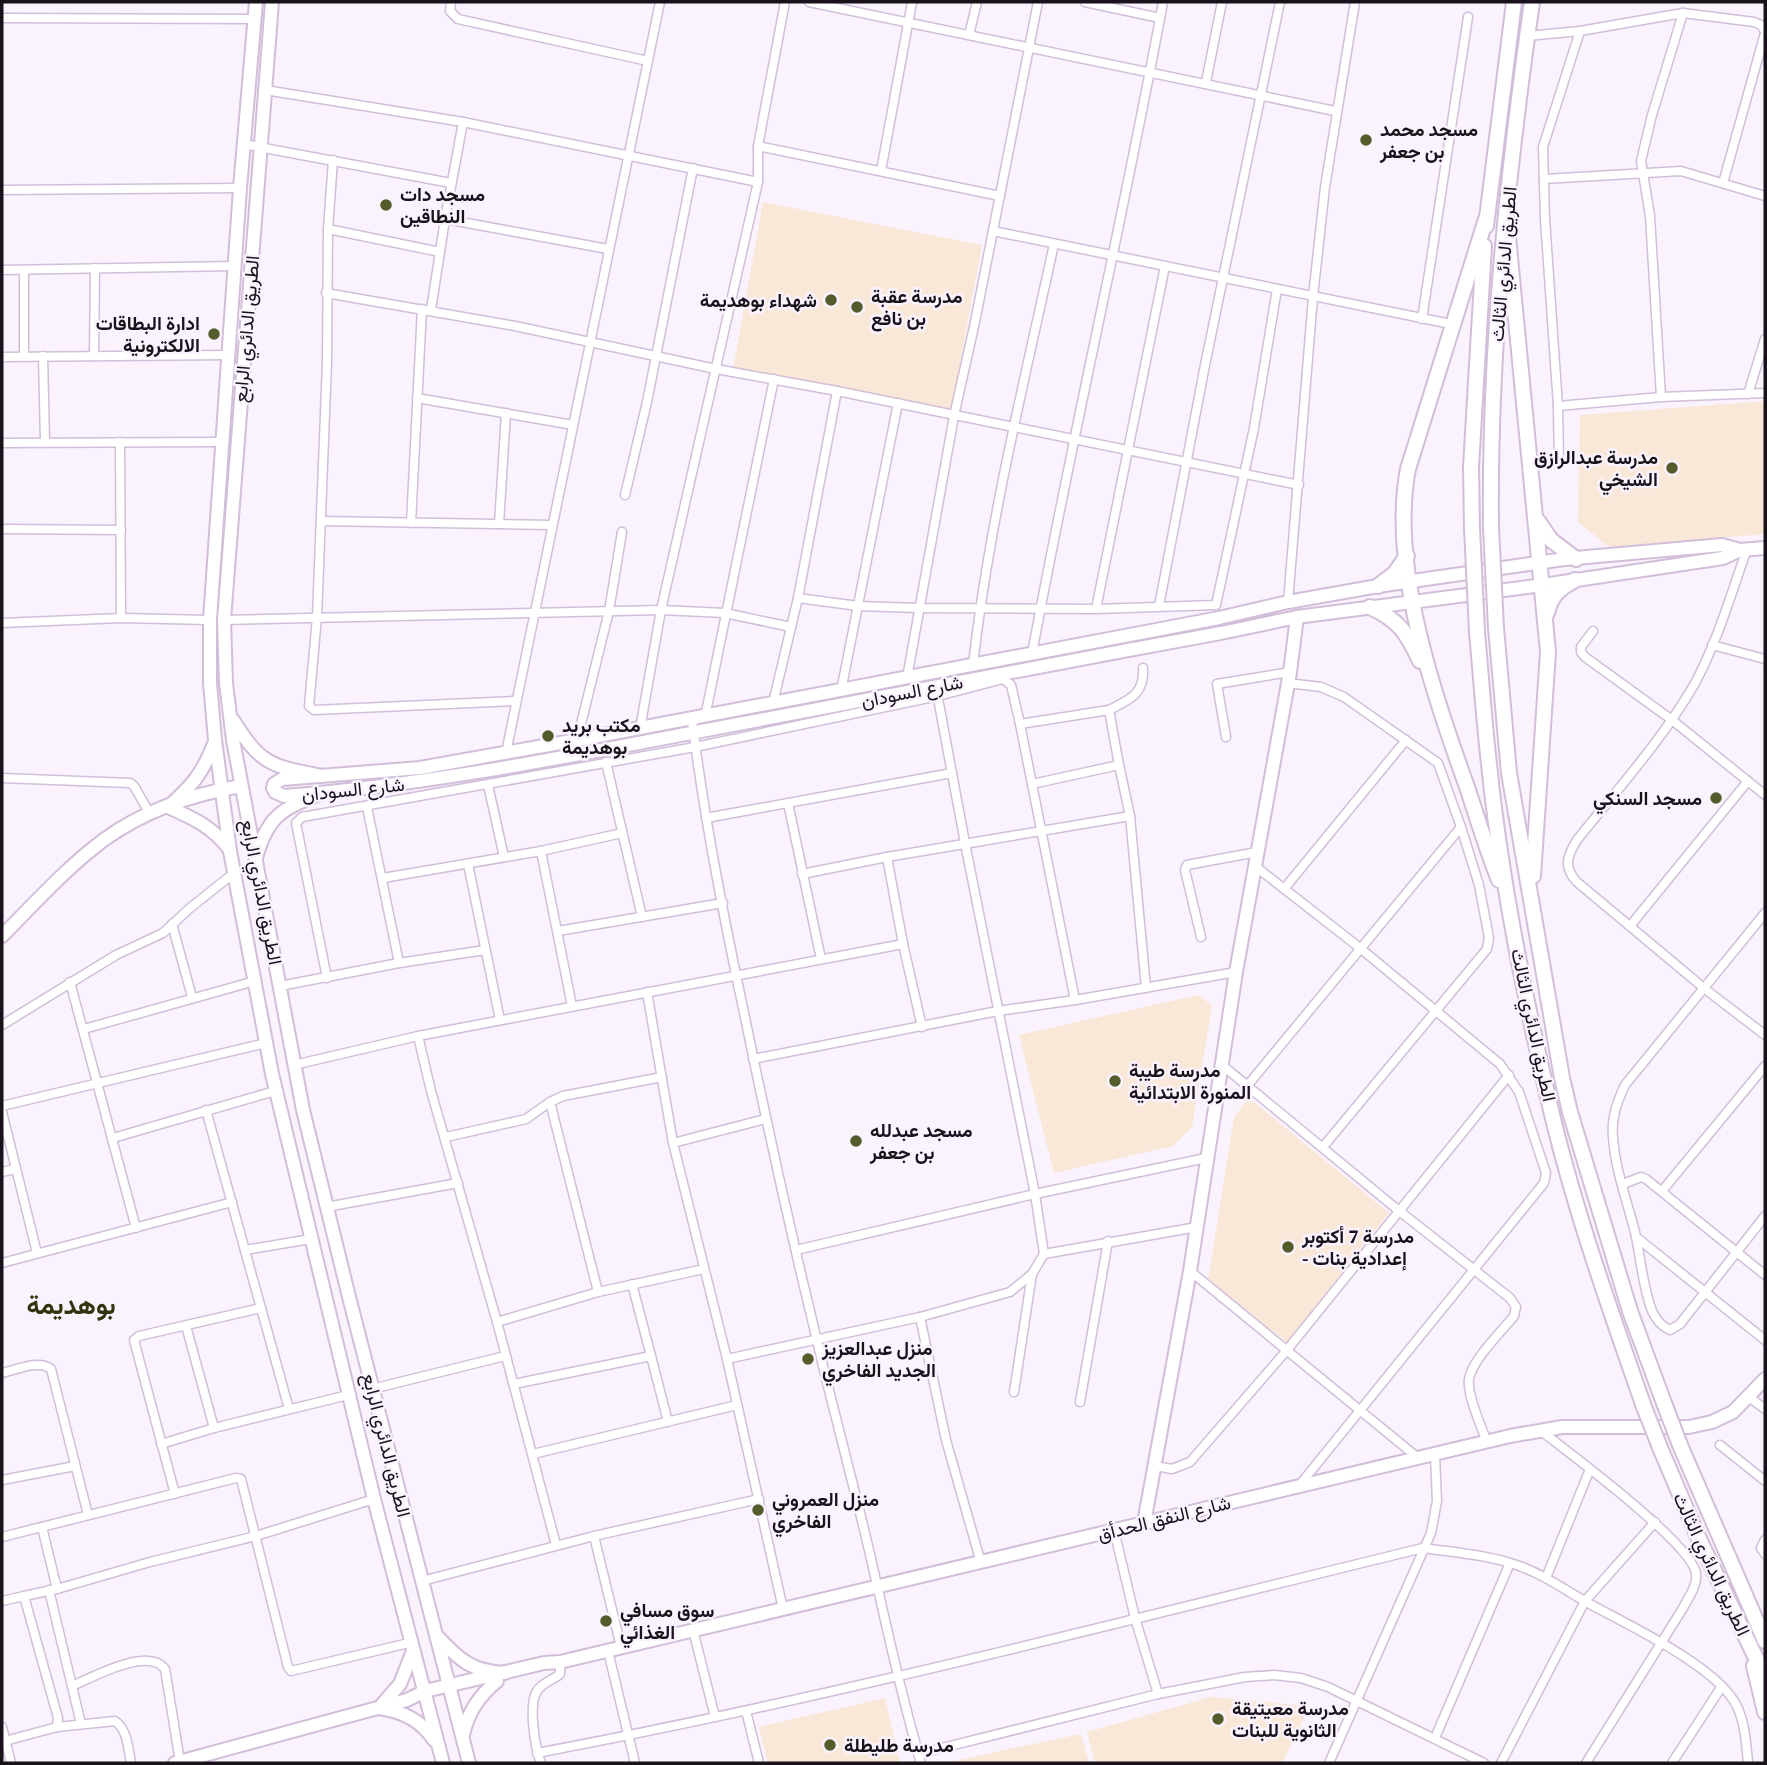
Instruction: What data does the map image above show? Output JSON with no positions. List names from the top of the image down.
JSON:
{
  "streets": {
    "highway": ["الطريق الدائري الثالث"],
    "main road": ["الطريق الدائري الرابع", "شارع السودان", "شارع النفق الحدأق"]
  },
  "crossings": [
    ["الطريق الدائري الرابع", "شارع النفق الحدأق"]
  ],
  "districts": ["بوهديمة"],
  "places": [
    "مسجد محمد بن جعفر",
    "مسجد دات النطاقين",
    "شهداء بوهديمة",
    "مدرسة عقبة بن نافع",
    "ادارة البطاقات الالكترونية",
    "مدرسة عبدالرازق الشيخي",
    "مكتب بريد بوهديمة",
    "مسجد السنكي",
    "مدرسة طيبة المنورة الابتدائية",
    "مسجد عبدلله بن جعفر",
    "مدرسة 7 أكتوبر - إعدادية بنات",
    "منزل عبدالعزيز الجديد الفاخري",
    "منزل العمروني الفاخري",
    "سوق مسافي الغذائي",
    "مدرسة معيتيقة الثانوية للبنات",
    "مدرسة طليطلة"
  ]
}
